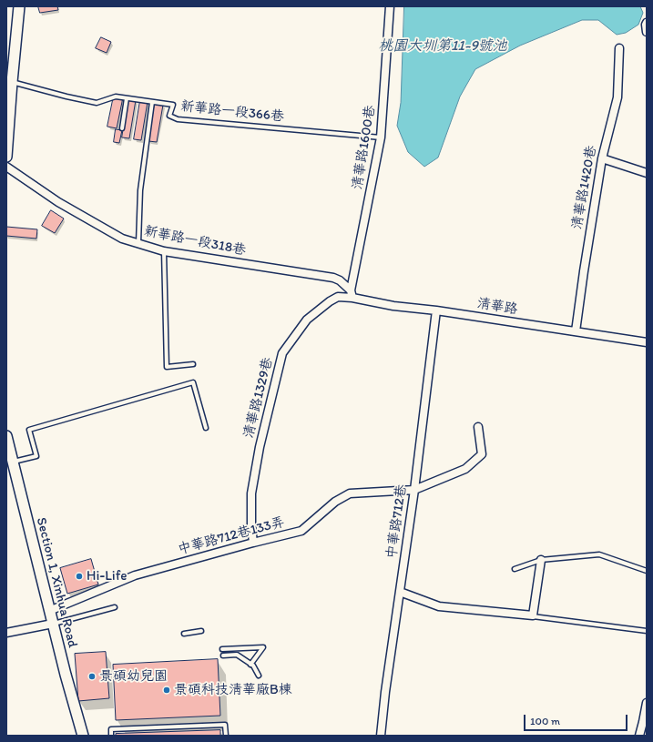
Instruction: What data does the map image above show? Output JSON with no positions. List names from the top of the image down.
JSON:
{
  "streets": {
    "street": [
      "清華路1600巷",
      "清華路1420巷",
      "新華路一段318巷",
      "清華路",
      "清華路1329巷",
      "中華路712巷",
      "中華路712巷133弄",
      "Section 1, Xinhua Road"
    ],
    "lane": ["新華路一段366巷"]
  },
  "crossings": [
    ["新華路一段366巷", "清華路1600巷"],
    ["清華路1600巷", "新華路一段318巷"],
    ["清華路1600巷", "清華路"],
    ["清華路1600巷", "清華路1329巷"],
    ["清華路1420巷", "清華路"],
    ["新華路一段318巷", "清華路"],
    ["新華路一段318巷", "清華路1329巷"],
    ["清華路", "清華路1329巷"],
    ["清華路", "中華路712巷"],
    ["清華路1329巷", "中華路712巷133弄"],
    ["中華路712巷", "中華路712巷133弄"],
    ["中華路712巷133弄", "Section 1, Xinhua Road"]
  ],
  "water": ["桃園大圳第11-9號池"],
  "places": ["Hi-Life", "景碩幼兒園", "景碩科技清華廠B棟"],
  "scale_bar": "100 m"
}
